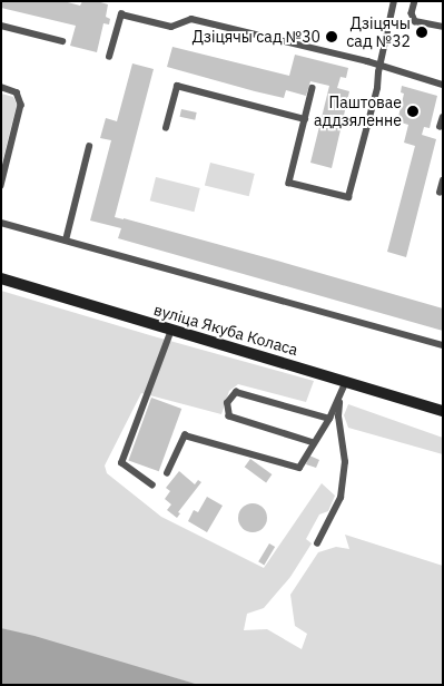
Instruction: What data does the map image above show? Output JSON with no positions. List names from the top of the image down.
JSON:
{
  "streets": {
    "street": ["вуліца Якуба Коласа"]
  },
  "places": ["Дзіцячы сад №32", "Дзіцячы сад №30", "Паштовае аддзяленне"]
}
